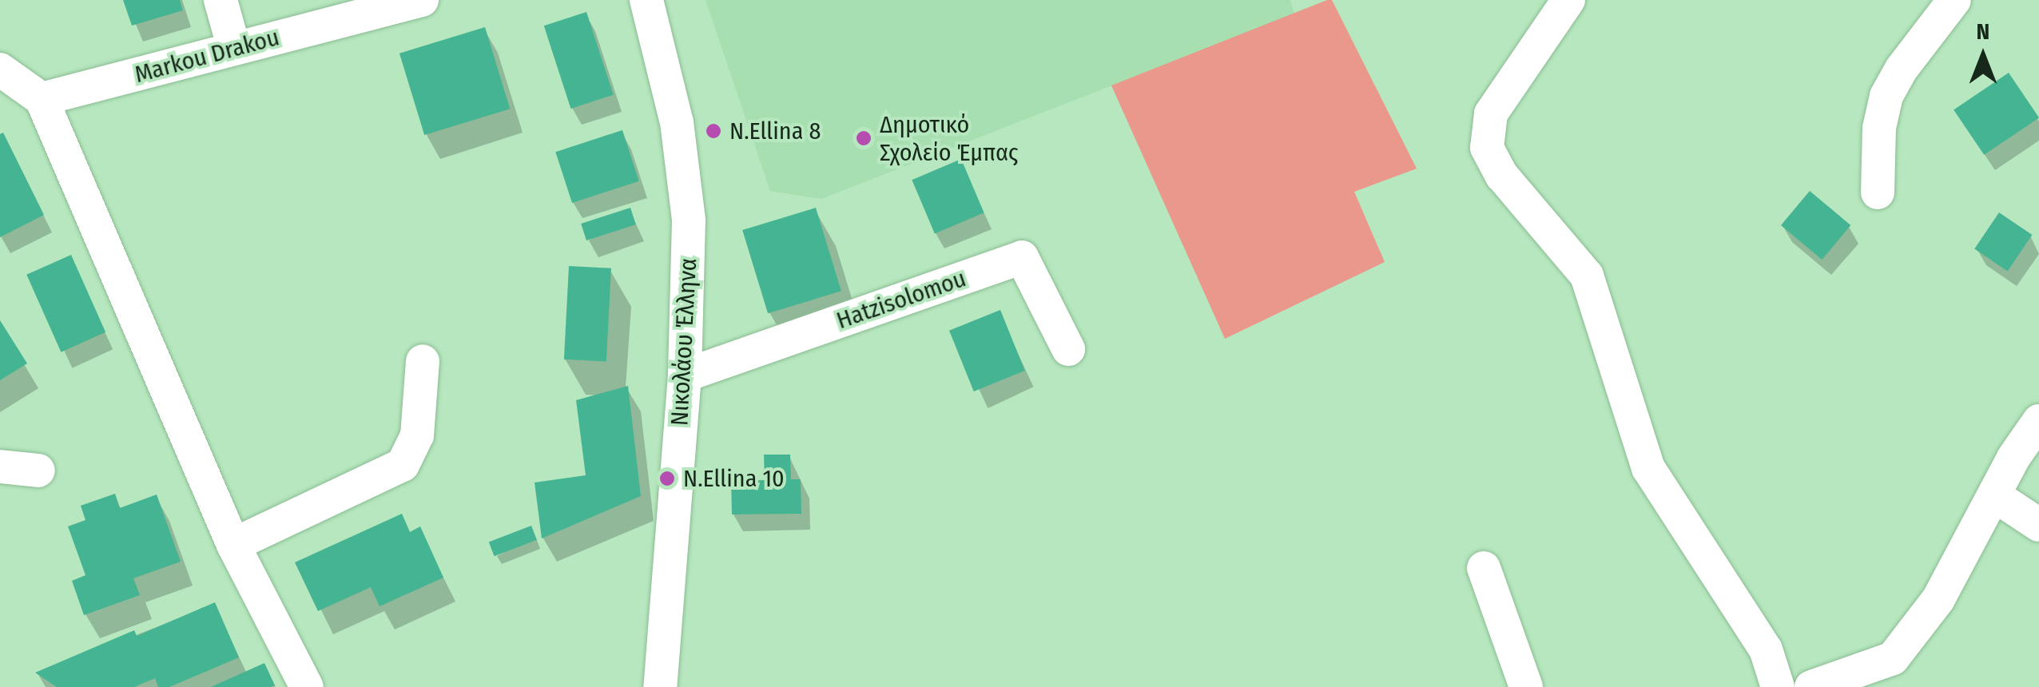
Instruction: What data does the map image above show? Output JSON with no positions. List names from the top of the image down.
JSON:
{
  "streets": {
    "street": ["Markou Drakou", "Hatzisolomou", "Νικολάου Έλληνα"]
  },
  "crossings": [
    ["Hatzisolomou", "Νικολάου Έλληνα"]
  ],
  "places": ["N.Ellina 8", "Δημοτικό Σχολείο Έμπας", "N.Ellina 10"],
  "north": "top"
}
